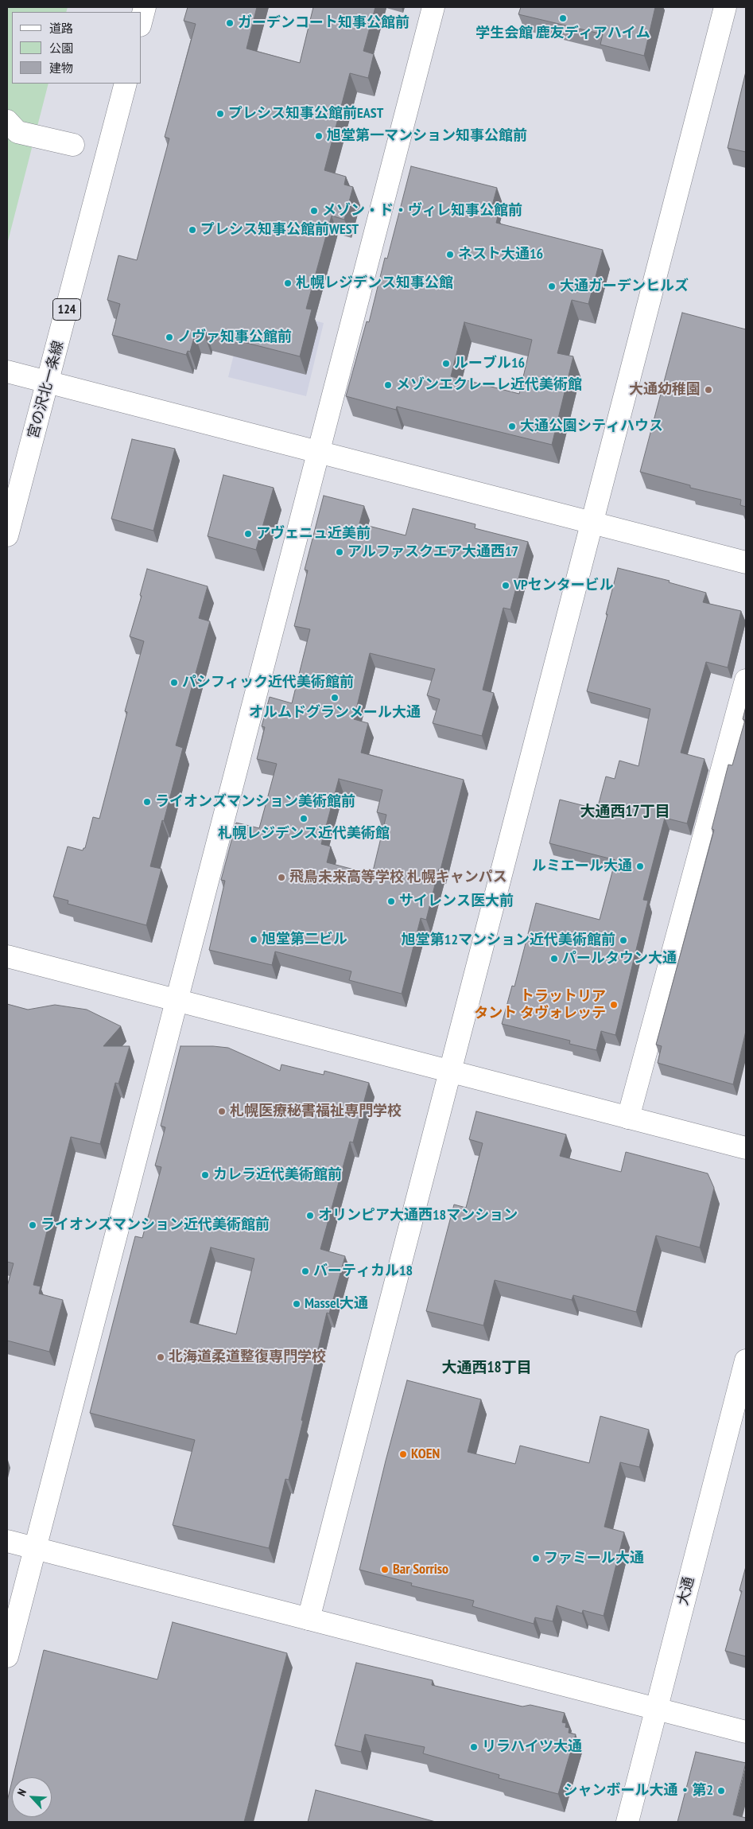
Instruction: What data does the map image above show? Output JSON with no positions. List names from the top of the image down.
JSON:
{
  "streets": {
    "street": ["124", "宮の沢北一条線", "大通"]
  },
  "districts": ["大通西17丁目", "大通西18丁目"],
  "places": [
    "学生会館 鹿友ディアハイム",
    "ガーデンコート知事公館前",
    "プレシス知事公館前EAST",
    "旭堂第一マンション知事公館前",
    "メゾン・ド・ヴィレ知事公館前",
    "プレシス知事公館前WEST",
    "ネスト大通16",
    "札幌レジデンス知事公館",
    "大通ガーデンヒルズ",
    "ノヴァ知事公館前",
    "ルーブル16",
    "メゾンエクレーレ近代美術館",
    "大通幼稚園",
    "大通公園シティハウス",
    "アヴェニュ近美前",
    "アルファスクエア大通西17",
    "VPセンタービル",
    "パシフィック近代美術館前",
    "オルムドグランメール大通",
    "ライオンズマンション美術館前",
    "札幌レジデンス近代美術館",
    "ルミエール大通",
    "飛鳥未来高等学校 札幌キャンパス",
    "サイレンス医大前",
    "旭堂第二ビル",
    "旭堂第12マンション近代美術館前",
    "パールタウン大通",
    "トラットリア タント タヴォレッテ",
    "札幌医療秘書福祉専門学校",
    "カレラ近代美術館前",
    "オリンピア大通西18マンション",
    "ライオンズマンション近代美術館前",
    "バーティカル18",
    "Massel大通",
    "北海道柔道整復専門学校",
    "KOEN",
    "ファミール大通",
    "Bar Sorriso",
    "リラハイツ大通",
    "シャンボール大通・第2"
  ],
  "legend": ["道路", "公園", "建物"],
  "north": "top left"
}
